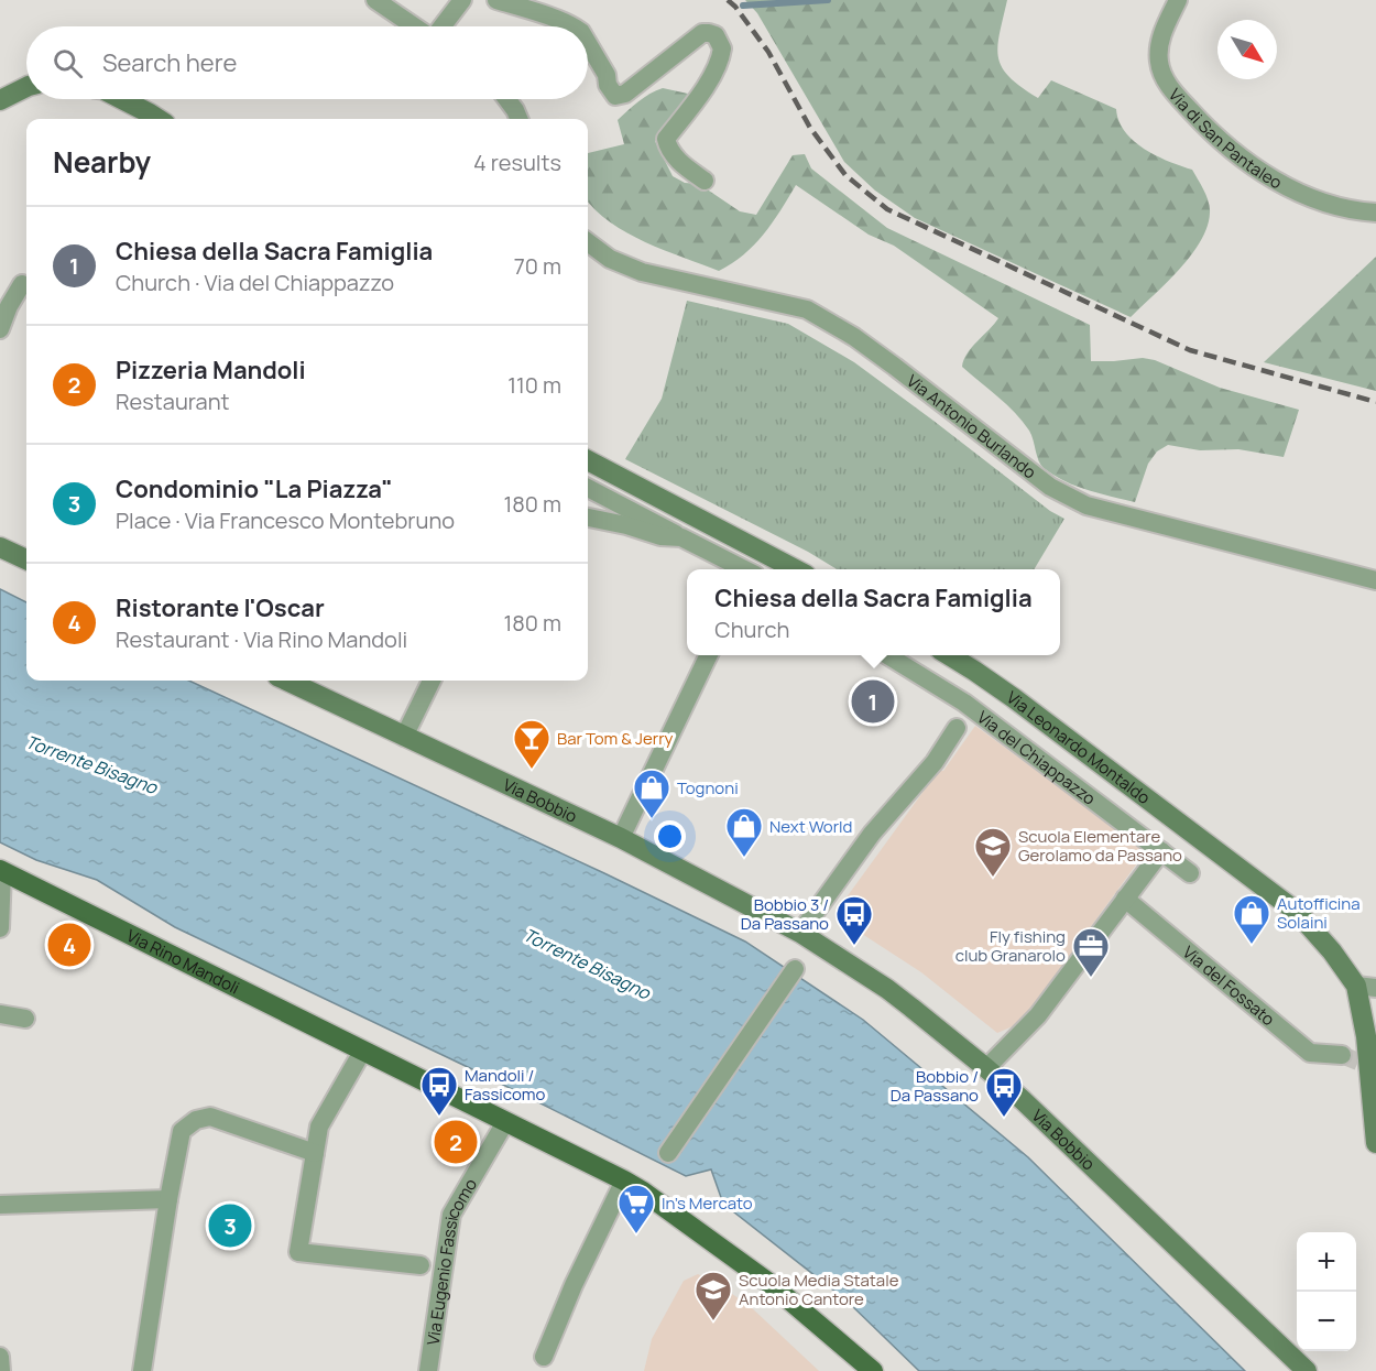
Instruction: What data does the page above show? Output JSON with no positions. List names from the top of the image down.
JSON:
{
  "streets": {
    "main road": ["Via Leonardo Montaldo", "Via Bobbio", "Via Rino Mandoli"],
    "street": [
      "Via di San Pantaleo",
      "Via Antonio Burlando",
      "Via del Chiappazzo",
      "Via del Fossato",
      "Via Eugenio Fassicomo"
    ]
  },
  "crossings": [
    ["Via Rino Mandoli", "Via Eugenio Fassicomo"]
  ],
  "water": ["Torrente Bisagno"],
  "places": {
    "bar": ["Bar Tom & Jerry"],
    "shop": ["Tognoni", "Next World", "Autofficina Solaini"],
    "school or university": ["Scuola Elementare Gerolamo da Passano", "Scuola Media Statale Antonio Cantore"],
    "bus stop": ["Bobbio 3 / Da Passano", "Mandoli / Fassicomo", "Bobbio / Da Passano"],
    "office": ["Fly fishing club Granarolo"],
    "supermarket": ["In's Mercato"]
  },
  "north": "bottom right",
  "page": {
    "search": "Search here",
    "heading": ["Nearby", "4 results"],
    "list": [
      {
        "mark": "1",
        "name": "Chiesa della Sacra Famiglia",
        "note": "Church · Via del Chiappazzo",
        "value": "70 m"
      },
      {
        "mark": "2",
        "name": "Pizzeria Mandoli",
        "note": "Restaurant",
        "value": "110 m"
      },
      {
        "mark": "3",
        "name": "Condominio \"La Piazza\"",
        "note": "Place · Via Francesco Montebruno",
        "value": "180 m"
      },
      {
        "mark": "4",
        "name": "Ristorante l'Oscar",
        "note": "Restaurant · Via Rino Mandoli",
        "value": "180 m"
      }
    ],
    "popup": ["Chiesa della Sacra Famiglia", "Church"],
    "pins": [
      "1",
      "4",
      "2",
      "3"
    ],
    "map_buttons": ["+", "−"]
  }
}
